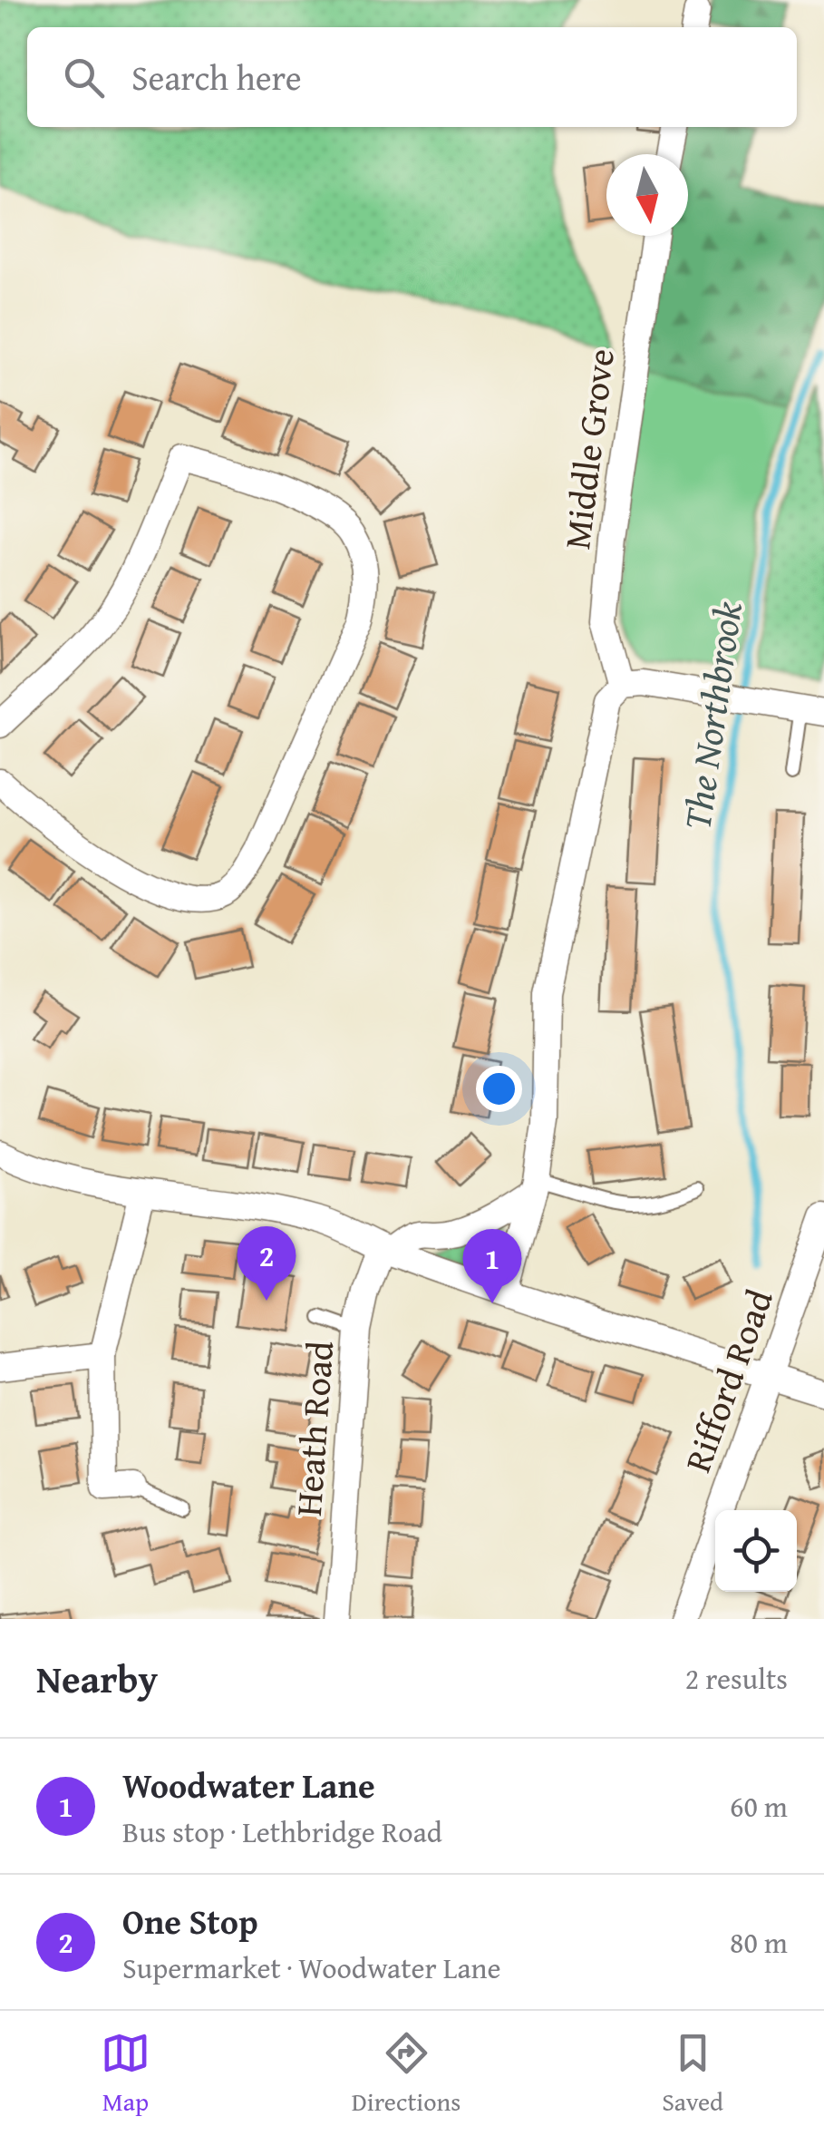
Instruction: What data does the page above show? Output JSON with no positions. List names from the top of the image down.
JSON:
{
  "streets": {
    "street": ["Middle Grove", "Rifford Road", "Heath Road"]
  },
  "water": ["The Northbrook"],
  "north": "bottom",
  "page": {
    "search": "Search here",
    "pins": ["2", "1"],
    "heading": ["Nearby", "2 results"],
    "list": [
      {
        "mark": "1",
        "name": "Woodwater Lane",
        "note": "Bus stop · Lethbridge Road",
        "value": "60 m"
      },
      {
        "mark": "2",
        "name": "One Stop",
        "note": "Supermarket · Woodwater Lane",
        "value": "80 m"
      }
    ],
    "nav": ["Map", "Directions", "Saved"]
  }
}
